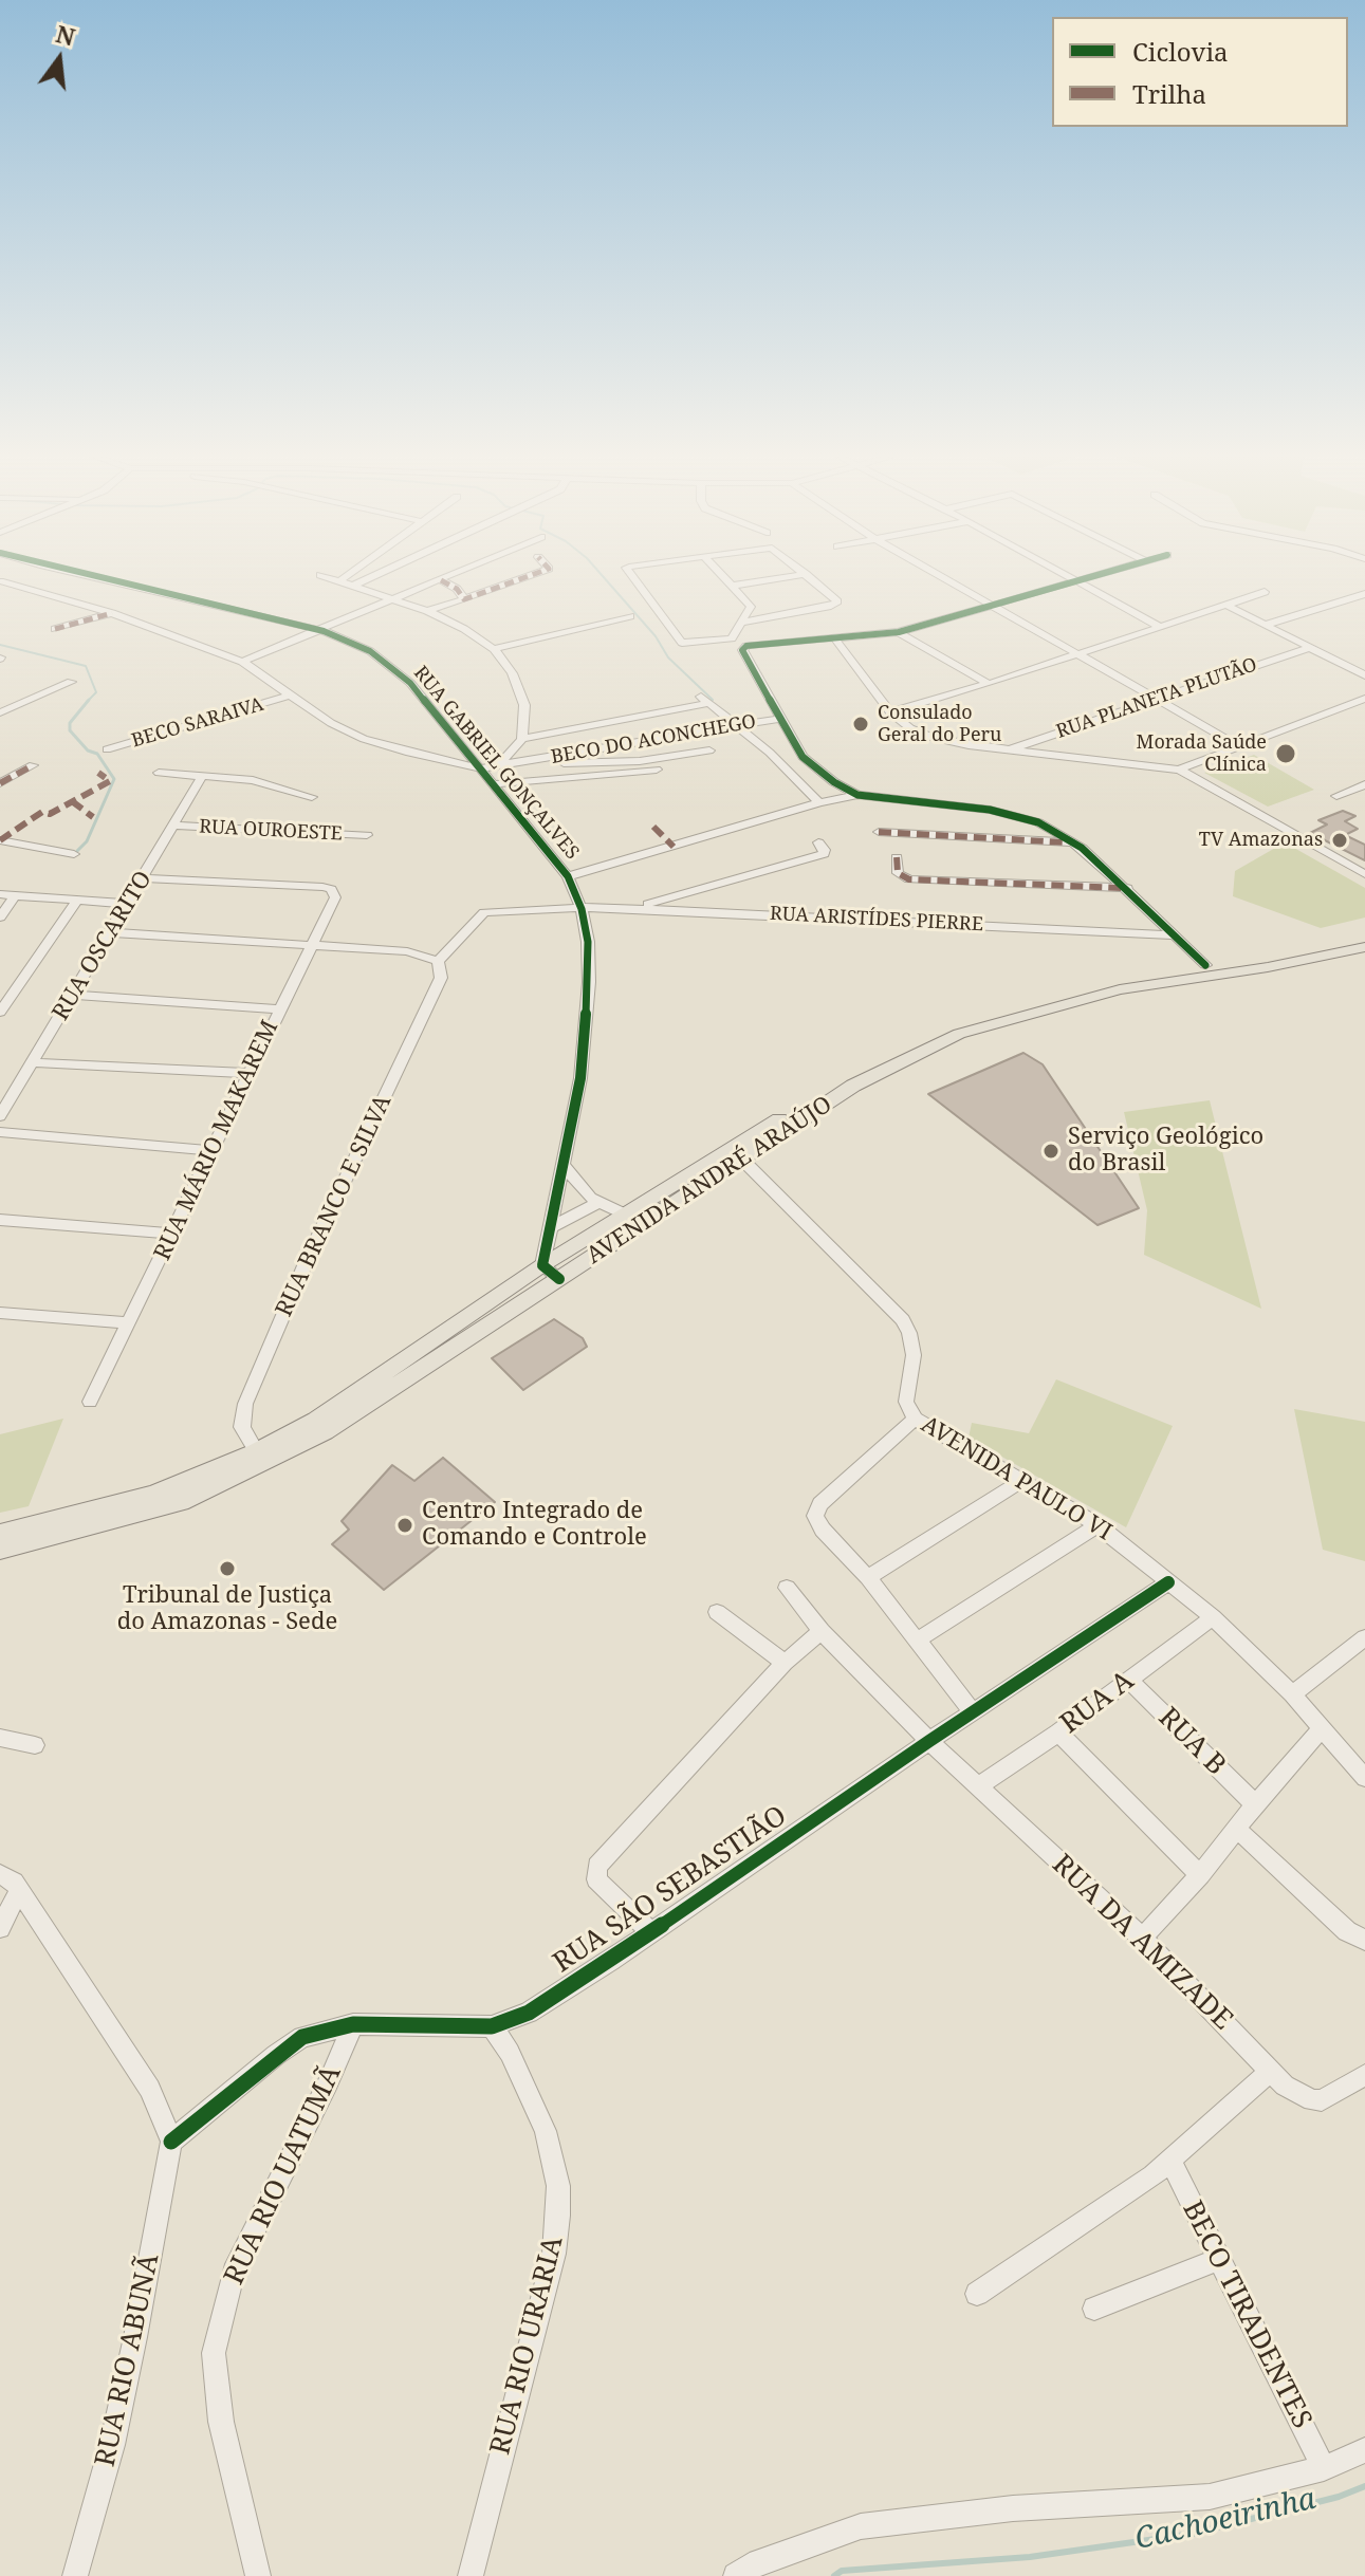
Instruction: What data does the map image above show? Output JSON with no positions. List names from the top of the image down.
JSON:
{
  "streets": {
    "main road": ["AVENIDA ANDRÉ ARAÚJO"],
    "street": [
      "RUA PLANETA PLUTÃO",
      "BECO SARAIVA",
      "BECO DO ACONCHEGO",
      "RUA GABRIEL GONÇALVES",
      "RUA OUROESTE",
      "RUA ARISTÍDES PIERRE",
      "RUA OSCARITO",
      "RUA MÁRIO MAKAREM",
      "RUA BRANCO E SILVA",
      "AVENIDA PAULO VI",
      "RUA A",
      "RUA B",
      "RUA SÃO SEBASTIÃO",
      "RUA DA AMIZADE",
      "RUA RIO UATUMÃ",
      "BECO TIRADENTES",
      "RUA RIO URARIA",
      "RUA RIO ABUNÃ"
    ]
  },
  "crossings": [
    ["BECO DO ACONCHEGO", "RUA GABRIEL GONÇALVES"],
    ["RUA GABRIEL GONÇALVES", "RUA ARISTÍDES PIERRE"],
    ["RUA GABRIEL GONÇALVES", "AVENIDA ANDRÉ ARAÚJO"],
    ["RUA OUROESTE", "RUA OSCARITO"],
    ["RUA ARISTÍDES PIERRE", "RUA BRANCO E SILVA"],
    ["RUA OSCARITO", "RUA MÁRIO MAKAREM"],
    ["AVENIDA ANDRÉ ARAÚJO", "RUA BRANCO E SILVA"],
    ["AVENIDA ANDRÉ ARAÚJO", "AVENIDA PAULO VI"],
    ["AVENIDA PAULO VI", "RUA A"],
    ["AVENIDA PAULO VI", "RUA SÃO SEBASTIÃO"],
    ["RUA A", "RUA B"],
    ["RUA A", "RUA DA AMIZADE"],
    ["RUA SÃO SEBASTIÃO", "RUA DA AMIZADE"],
    ["RUA SÃO SEBASTIÃO", "RUA RIO UATUMÃ"],
    ["RUA SÃO SEBASTIÃO", "RUA RIO URARIA"],
    ["RUA SÃO SEBASTIÃO", "RUA RIO ABUNÃ"]
  ],
  "water": ["Cachoeirinha"],
  "places": [
    "Consulado Geral do Peru",
    "Morada Saúde Clínica",
    "TV Amazonas",
    "Serviço Geológico do Brasil",
    "Centro Integrado de Comando e Controle",
    "Tribunal de Justiça do Amazonas - Sede"
  ],
  "legend": ["Ciclovia", "Trilha"],
  "north": "top"
}
